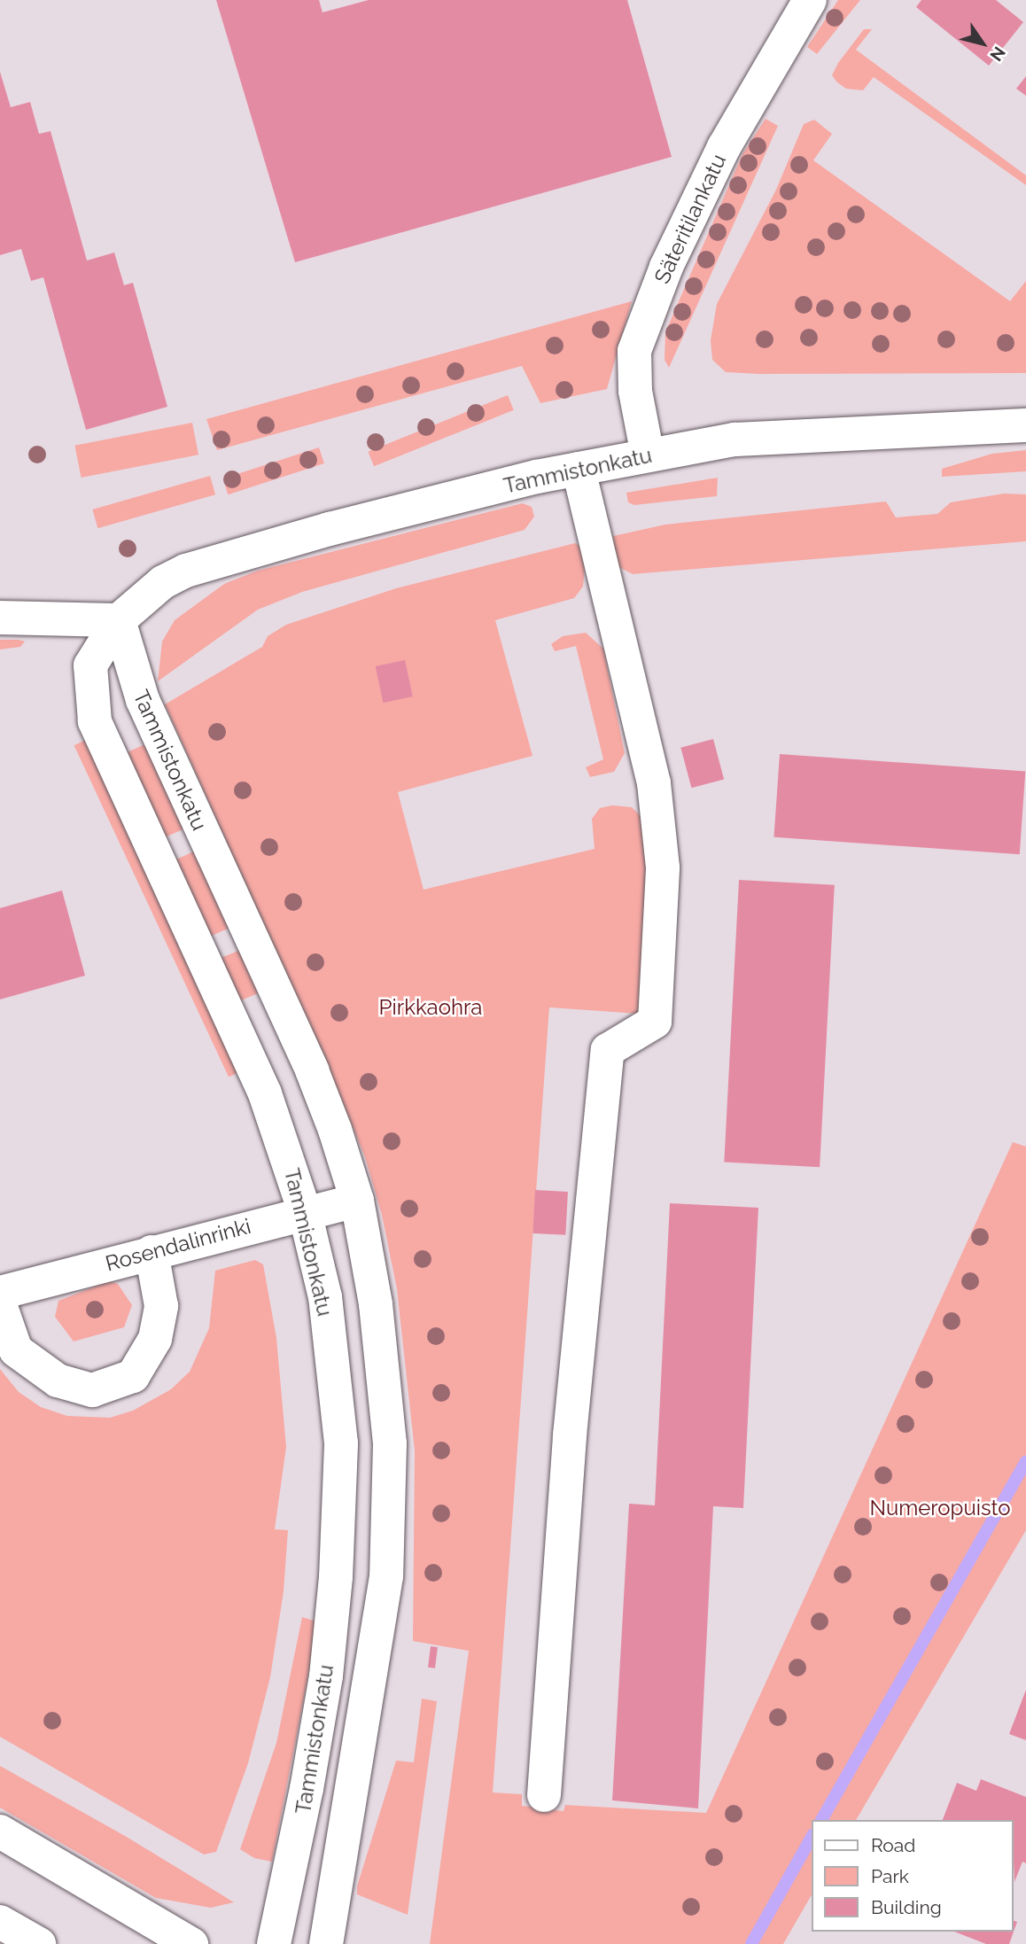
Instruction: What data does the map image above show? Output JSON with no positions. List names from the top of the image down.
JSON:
{
  "streets": {
    "street": ["Säteritilankatu", "Tammistonkatu", "Rosendalinrinki"]
  },
  "crossings": [
    ["Säteritilankatu", "Tammistonkatu"],
    ["Tammistonkatu", "Rosendalinrinki"]
  ],
  "parks": ["Pirkkaohra", "Numeropuisto"],
  "legend": ["Road", "Park", "Building"],
  "north": "bottom right"
}
